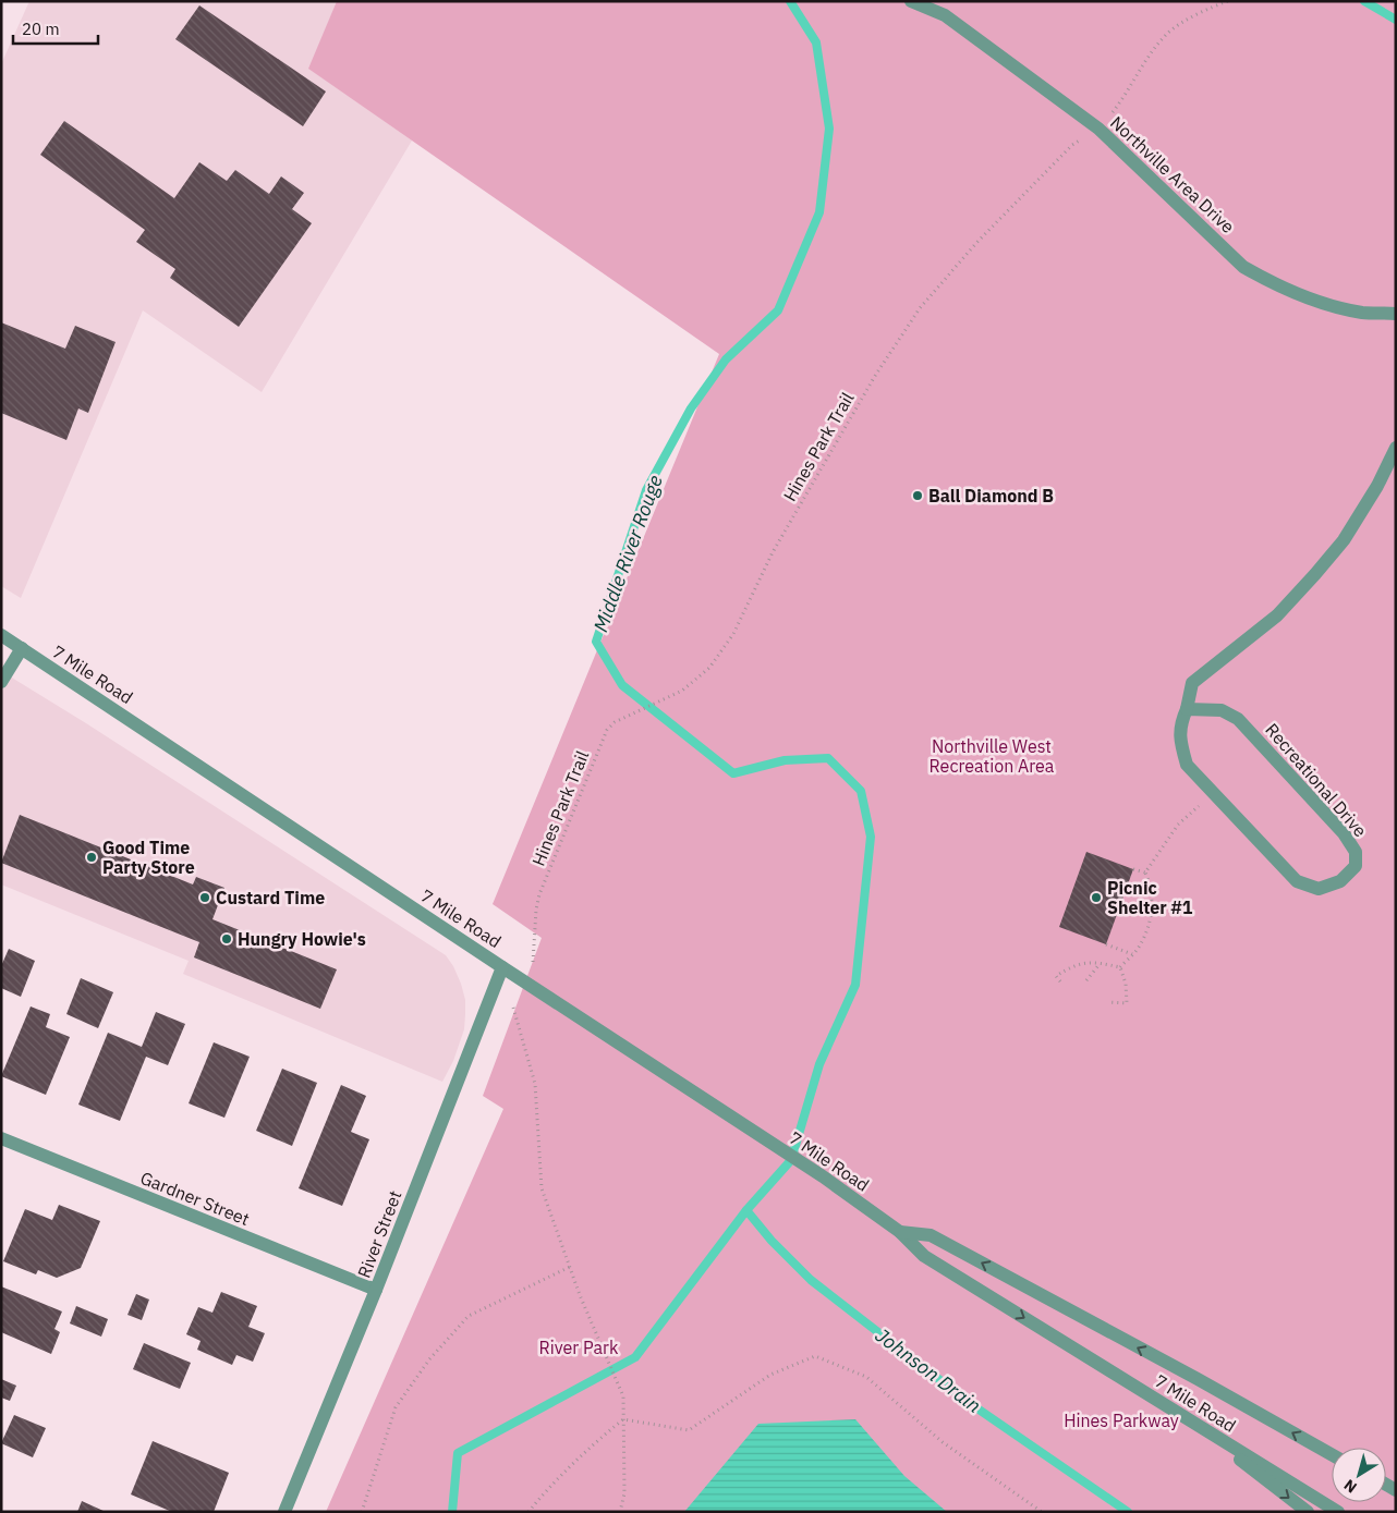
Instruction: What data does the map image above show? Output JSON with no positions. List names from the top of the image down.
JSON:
{
  "streets": {
    "street": [
      "Northville Area Drive",
      "7 Mile Road",
      "Recreational Drive",
      "Gardner Street",
      "River Street"
    ],
    "path": ["Hines Park Trail"]
  },
  "crossings": [
    ["Northville Area Drive", "Hines Park Trail"],
    ["7 Mile Road", "River Street"],
    ["Gardner Street", "River Street"]
  ],
  "water": ["Middle River Rouge", "Johnson Drain"],
  "parks": ["Northville West Recreation Area", "River Park", "Hines Parkway"],
  "places": [
    "Ball Diamond B",
    "Good Time Party Store",
    "Custard Time",
    "Picnic Shelter #1",
    "Hungry Howie's"
  ],
  "scale_bar": "20 m",
  "north": "bottom left"
}
